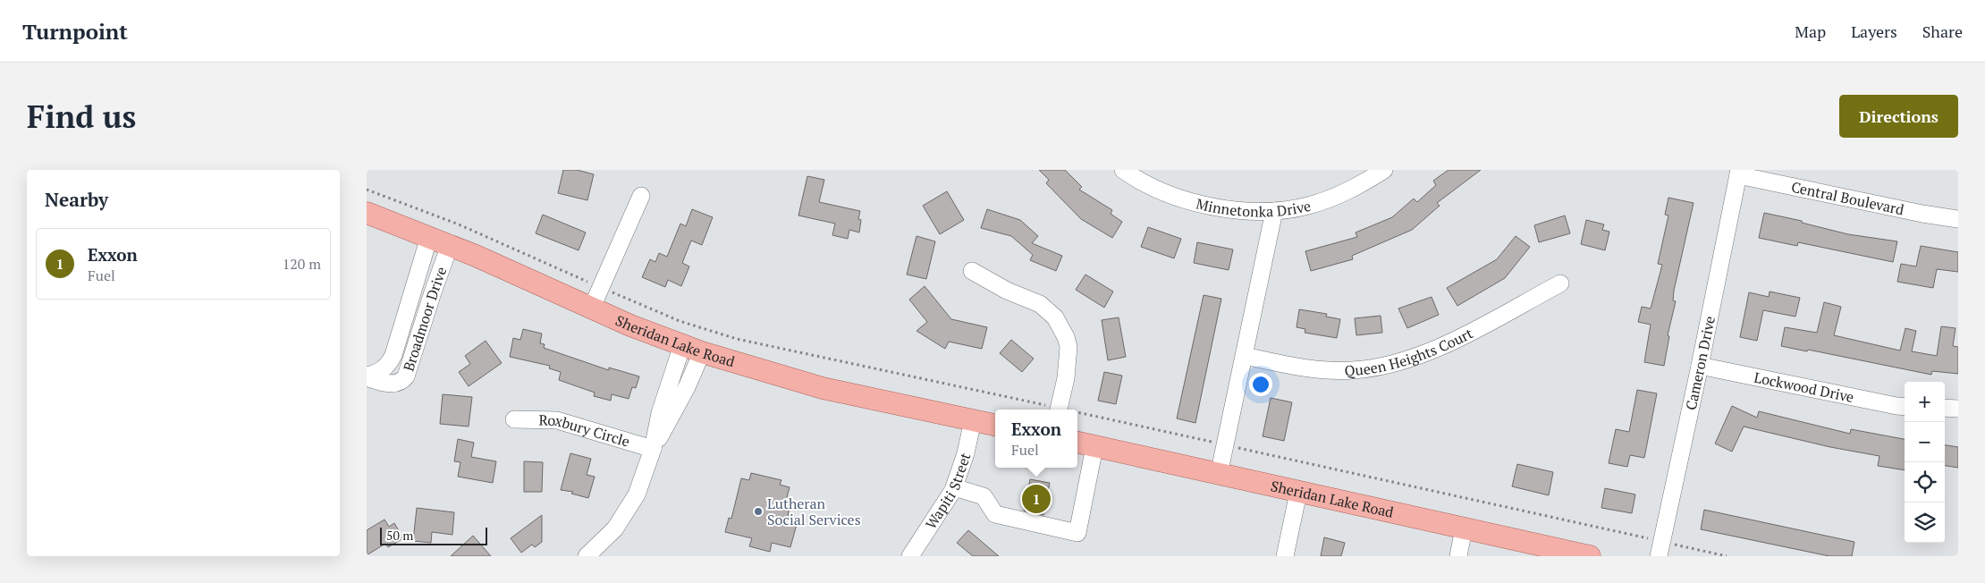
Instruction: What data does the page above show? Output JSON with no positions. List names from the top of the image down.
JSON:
{
  "streets": {
    "main road": ["Sheridan Lake Road"],
    "street": [
      "Central Boulevard",
      "Minnetonka Drive",
      "Broadmoor Drive",
      "Queen Heights Court",
      "Cameron Drive",
      "Lockwood Drive",
      "Roxbury Circle",
      "Wapiti Street"
    ]
  },
  "crossings": [
    ["Central Boulevard", "Cameron Drive"],
    ["Broadmoor Drive", "Sheridan Lake Road"],
    ["Sheridan Lake Road", "Wapiti Street"],
    ["Cameron Drive", "Lockwood Drive"]
  ],
  "places": ["Lutheran Social Services"],
  "scale_bar": "50 m",
  "page": {
    "header": "Turnpoint",
    "nav": ["Map", "Layers", "Share"],
    "buttons": "Directions",
    "title": "Find us",
    "heading": "Nearby",
    "list": [
      {
        "mark": "1",
        "name": "Exxon",
        "note": "Fuel",
        "value": "120 m"
      }
    ],
    "map_buttons": ["+", "−"],
    "popup": ["Exxon", "Fuel"],
    "pins": "1",
    "scale": "50 m"
  }
}
